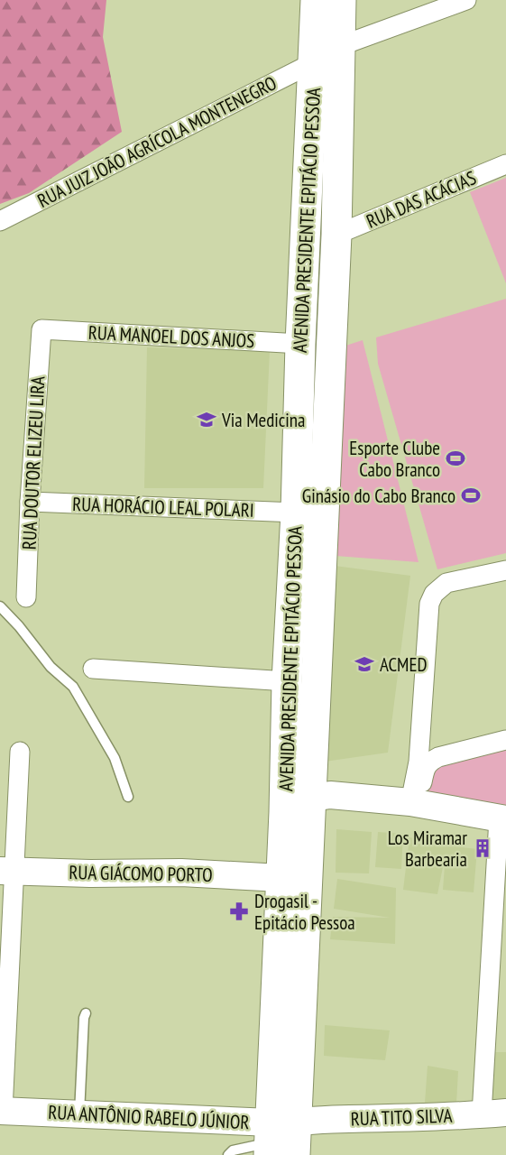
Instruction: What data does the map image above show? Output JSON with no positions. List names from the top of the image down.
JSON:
{
  "streets": {
    "main road": ["AVENIDA PRESIDENTE EPITÁCIO PESSOA"],
    "street": [
      "RUA JUIZ JOÃO AGRÍCOLA MONTENEGRO",
      "RUA DAS ACÁCIAS",
      "RUA MANOEL DOS ANJOS",
      "RUA DOUTOR ELIZEU LIRA",
      "RUA HORÁCIO LEAL POLARI",
      "RUA GIÁCOMO PORTO",
      "RUA ANTÔNIO RABELO JÚNIOR",
      "RUA TITO SILVA"
    ]
  },
  "crossings": [
    ["RUA JUIZ JOÃO AGRÍCOLA MONTENEGRO", "AVENIDA PRESIDENTE EPITÁCIO PESSOA"],
    ["RUA DAS ACÁCIAS", "AVENIDA PRESIDENTE EPITÁCIO PESSOA"],
    ["AVENIDA PRESIDENTE EPITÁCIO PESSOA", "RUA MANOEL DOS ANJOS"],
    ["AVENIDA PRESIDENTE EPITÁCIO PESSOA", "RUA HORÁCIO LEAL POLARI"],
    ["AVENIDA PRESIDENTE EPITÁCIO PESSOA", "RUA GIÁCOMO PORTO"],
    ["AVENIDA PRESIDENTE EPITÁCIO PESSOA", "RUA ANTÔNIO RABELO JÚNIOR"],
    ["AVENIDA PRESIDENTE EPITÁCIO PESSOA", "RUA TITO SILVA"],
    ["RUA MANOEL DOS ANJOS", "RUA DOUTOR ELIZEU LIRA"],
    ["RUA DOUTOR ELIZEU LIRA", "RUA HORÁCIO LEAL POLARI"],
    ["RUA ANTÔNIO RABELO JÚNIOR", "RUA TITO SILVA"]
  ],
  "places": {
    "school or university": ["Via Medicina", "ACMED"],
    "sports": ["Esporte Clube Cabo Branco", "Ginásio do Cabo Branco"],
    "building": ["Los Miramar Barbearia"],
    "pharmacy": ["Drogasil - Epitácio Pessoa"]
  }
}
